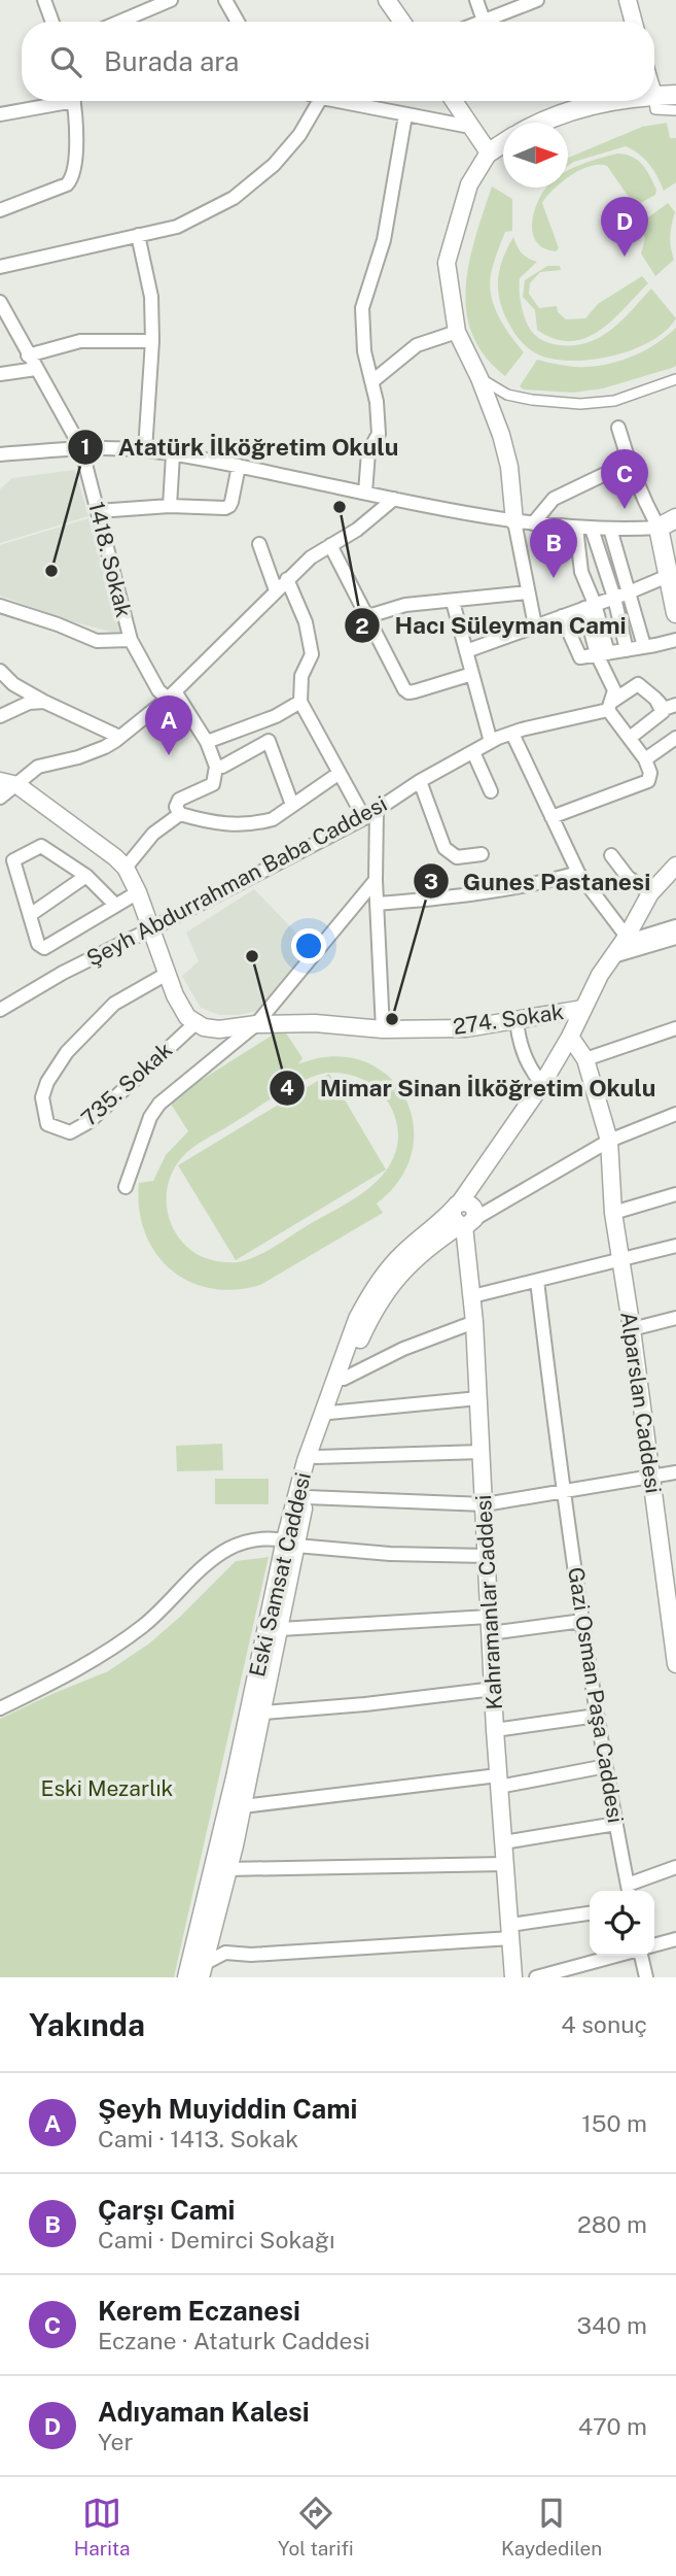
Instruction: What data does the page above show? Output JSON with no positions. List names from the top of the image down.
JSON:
{
  "streets": {
    "street": [
      "1418. Sokak",
      "Şeyh Abdurrahman Baba Caddesi",
      "274. Sokak",
      "735. Sokak",
      "Alparslan Caddesi",
      "Eski Samsat Caddesi",
      "Kahramanlar Caddesi",
      "Gazi Osman Paşa Caddesi"
    ]
  },
  "crossings": [
    ["274. Sokak", "735. Sokak"],
    ["Eski Samsat Caddesi", "Kahramanlar Caddesi"]
  ],
  "parks": ["Eski Mezarlık"],
  "places": [
    "Hacı Süleyman Cami",
    "Atatürk İlköğretim Okulu",
    "Mimar Sinan İlköğretim Okulu",
    "Gunes Pastanesi"
  ],
  "north": "right",
  "page": {
    "search": "Burada ara",
    "pins": [
      "D",
      "C",
      "B",
      "A"
    ],
    "heading": ["Yakında", "4 sonuç"],
    "list": [
      {
        "mark": "A",
        "name": "Şeyh Muyiddin Cami",
        "note": "Cami · 1413. Sokak",
        "value": "150 m"
      },
      {
        "mark": "B",
        "name": "Çarşı Cami",
        "note": "Cami · Demirci Sokağı",
        "value": "280 m"
      },
      {
        "mark": "C",
        "name": "Kerem Eczanesi",
        "note": "Eczane · Ataturk Caddesi",
        "value": "340 m"
      },
      {
        "mark": "D",
        "name": "Adıyaman Kalesi",
        "note": "Yer",
        "value": "470 m"
      }
    ],
    "nav": ["Harita", "Yol tarifi", "Kaydedilen"]
  }
}
